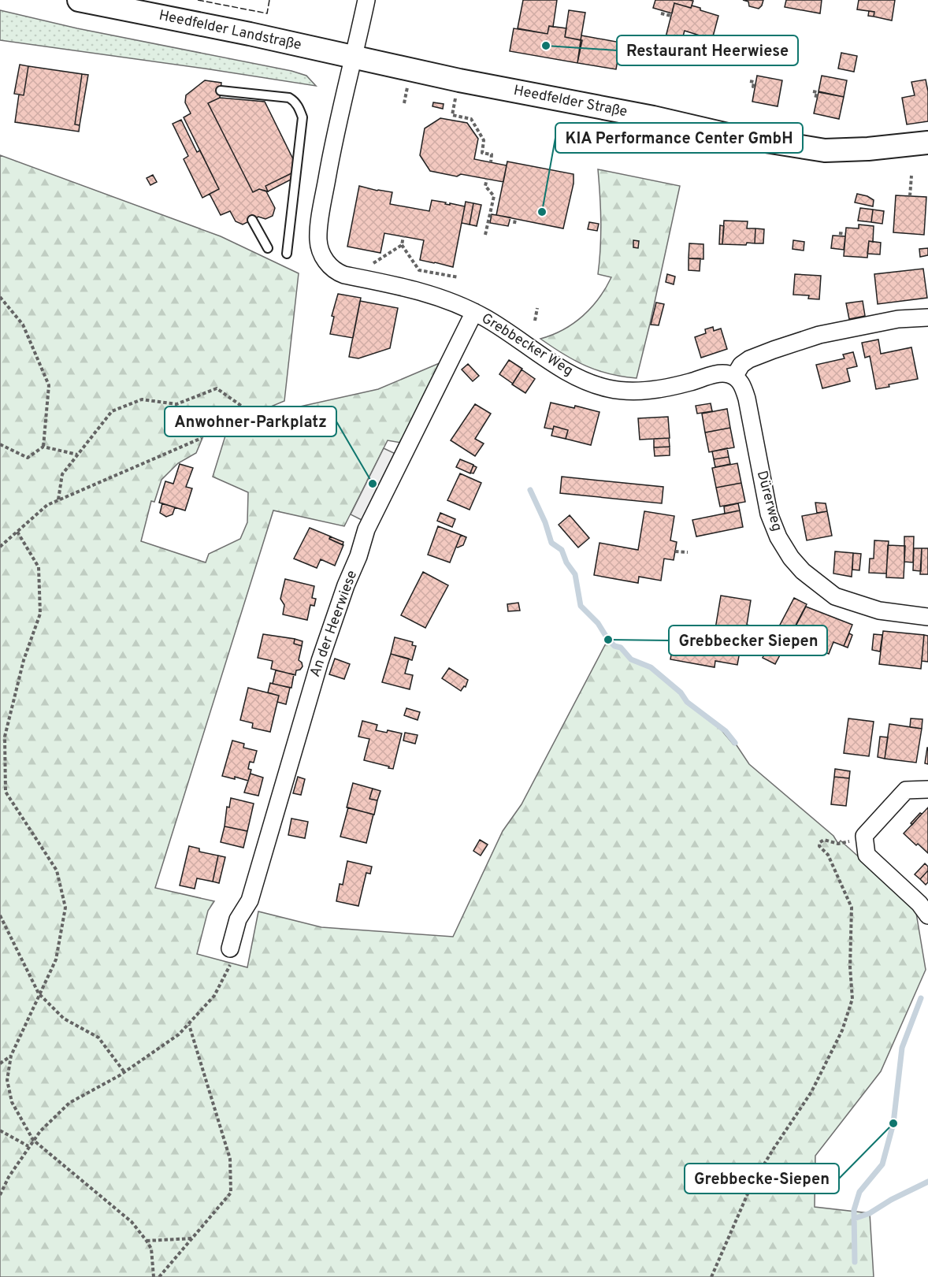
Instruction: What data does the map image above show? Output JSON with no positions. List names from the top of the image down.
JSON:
{
  "streets": {
    "main road": ["Heedfelder Landstraße", "Heedfelder Straße"],
    "street": ["Grebbecker Weg", "Dürerweg", "An der Heerwiese"]
  },
  "crossings": [
    ["Heedfelder Landstraße", "Heedfelder Straße"],
    ["Heedfelder Landstraße", "Grebbecker Weg"],
    ["Heedfelder Straße", "Grebbecker Weg"],
    ["Grebbecker Weg", "Dürerweg"],
    ["Grebbecker Weg", "An der Heerwiese"]
  ],
  "places": [
    "Restaurant Heerwiese",
    "KIA Performance Center GmbH",
    "Anwohner-Parkplatz",
    "Grebbecker Siepen",
    "Grebbecke-Siepen"
  ]
}
